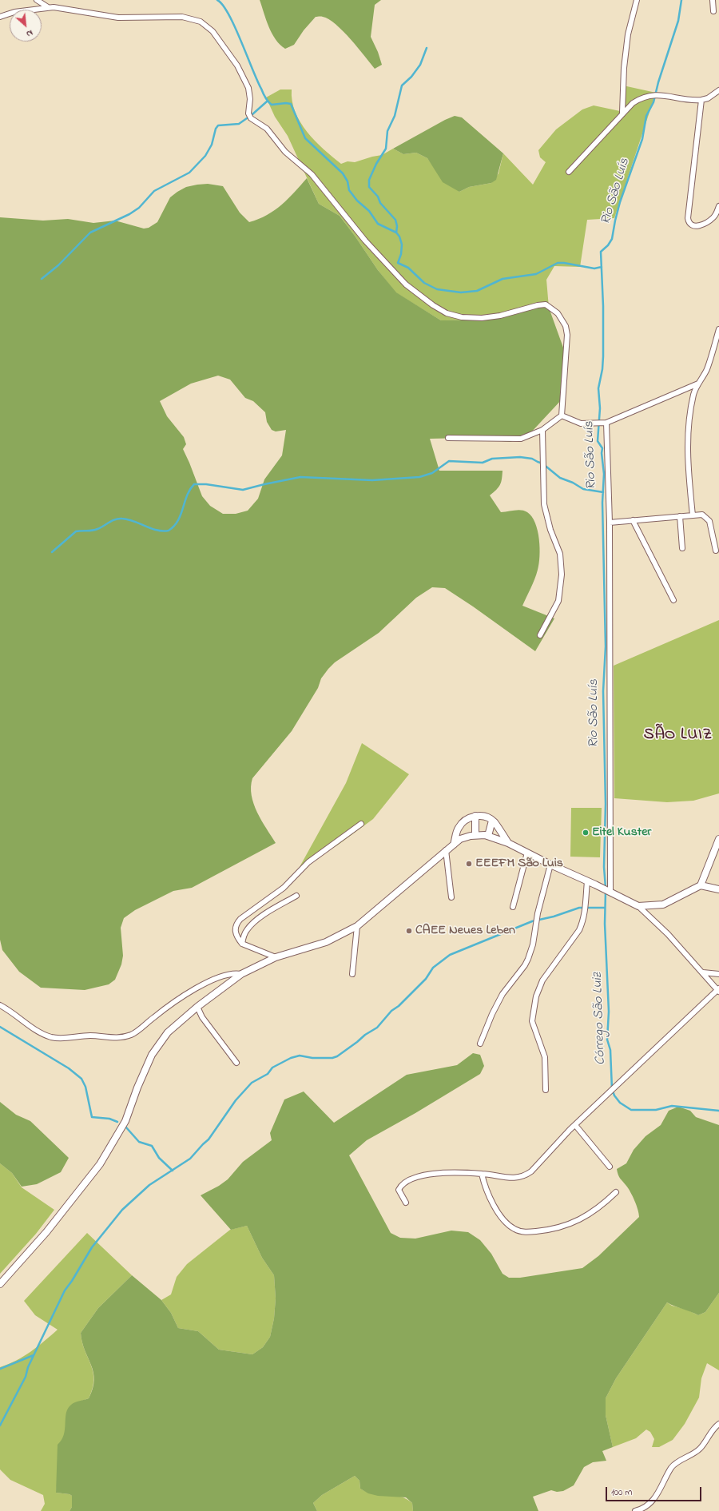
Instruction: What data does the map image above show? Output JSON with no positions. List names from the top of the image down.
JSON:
{
  "districts": ["SÃO LUIZ"],
  "water": ["Rio São Luís", "Córrego São Luiz"],
  "places": ["Eitel Kuster", "EEEFM São Luis", "CAEE Neues Leben"],
  "scale_bar": "100 m",
  "north": "bottom right"
}
